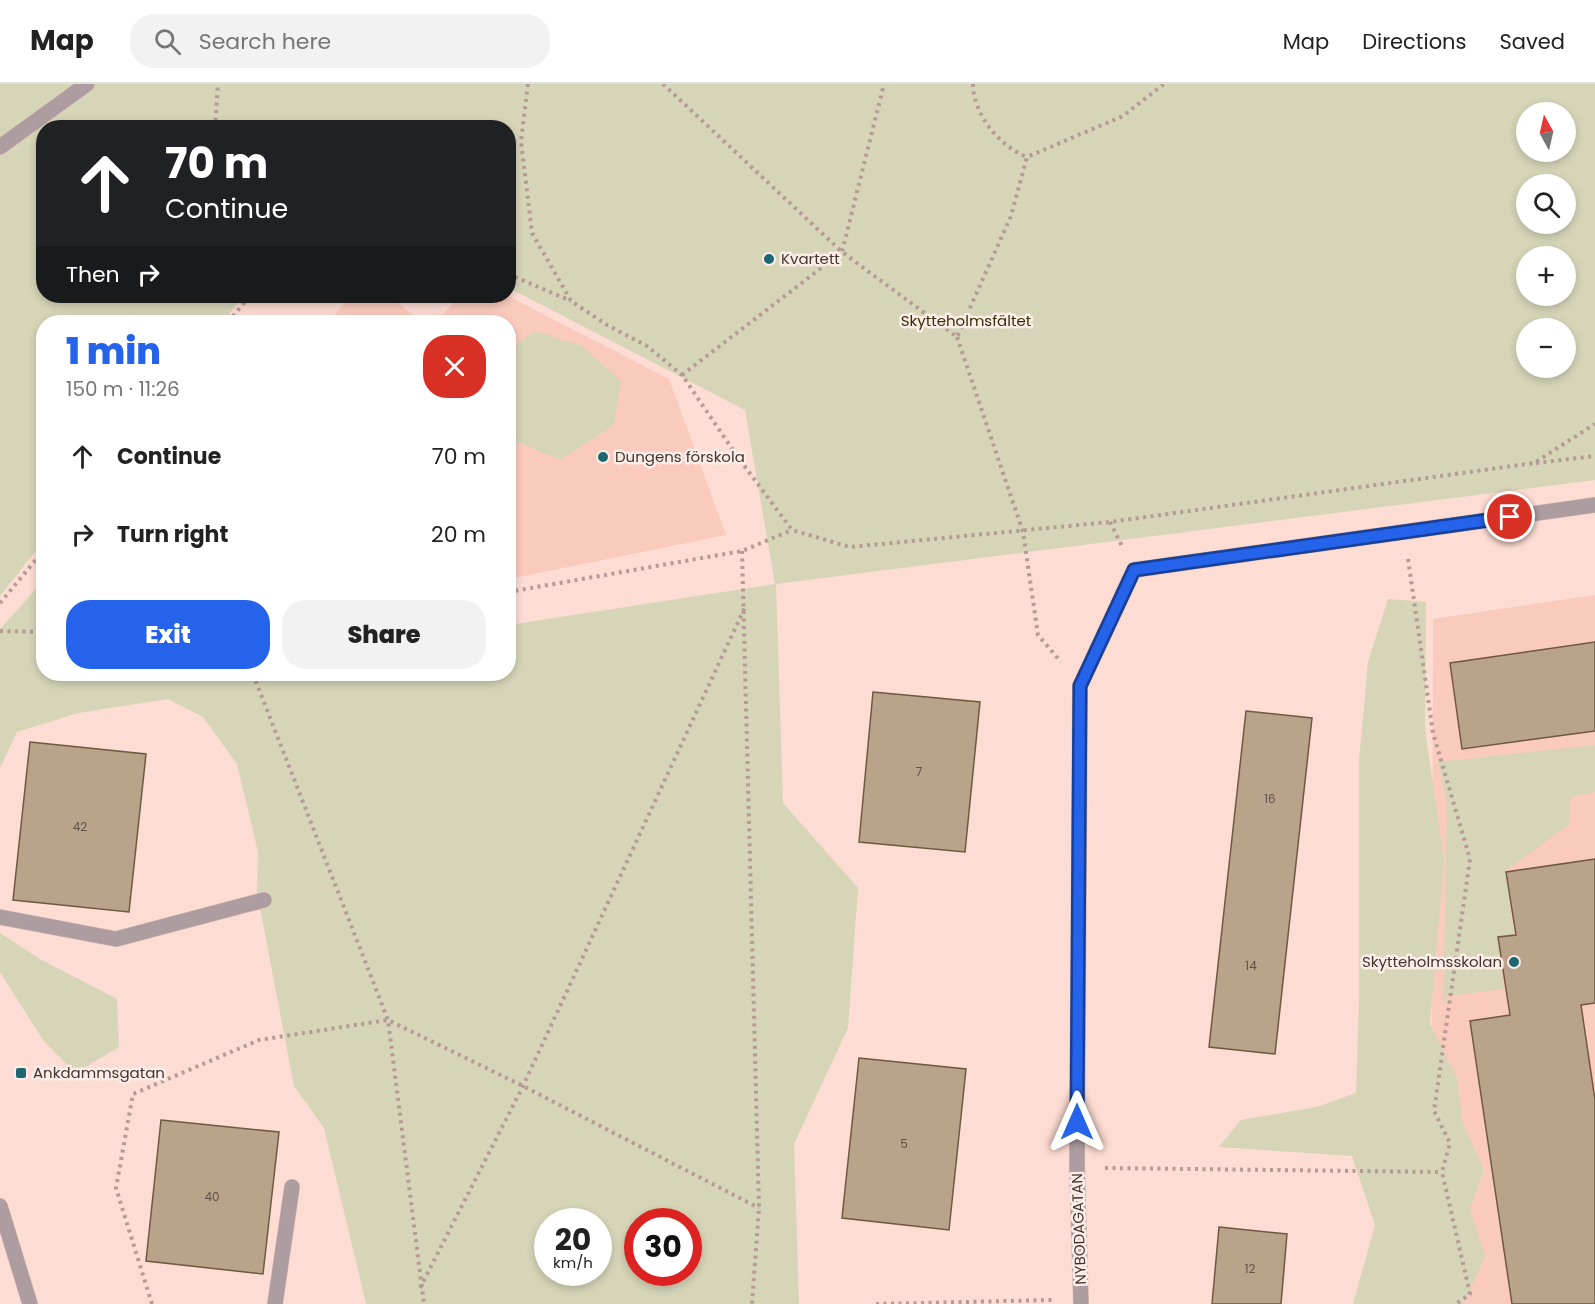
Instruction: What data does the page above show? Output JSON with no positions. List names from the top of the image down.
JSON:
{
  "streets": {
    "street": ["NYBODAGATAN"]
  },
  "parks": ["Skytteholmsfältet"],
  "places": {
    "other": ["Kvartett", "Dungens förskola", "Skytteholmsskolan"],
    "transit": ["Ankdammsgatan"]
  },
  "house_numbers": [
    "7",
    "16",
    "42",
    "14",
    "5",
    "40",
    "12"
  ],
  "north": "top",
  "page": {
    "header": "Map",
    "search": "Search here",
    "nav": ["Map", "Directions", "Saved"],
    "map_buttons": ["+", "−"],
    "turn": ["70 m", "Continue"],
    "then": "Then",
    "heading": ["1 min", "150 m · 11:26"],
    "list": [
      {
        "name": "Continue",
        "value": "70 m"
      },
      {
        "name": "Turn right",
        "value": "20 m"
      }
    ],
    "buttons": ["Exit", "Share"],
    "speed": "20 km/h",
    "limit": "30"
  }
}
